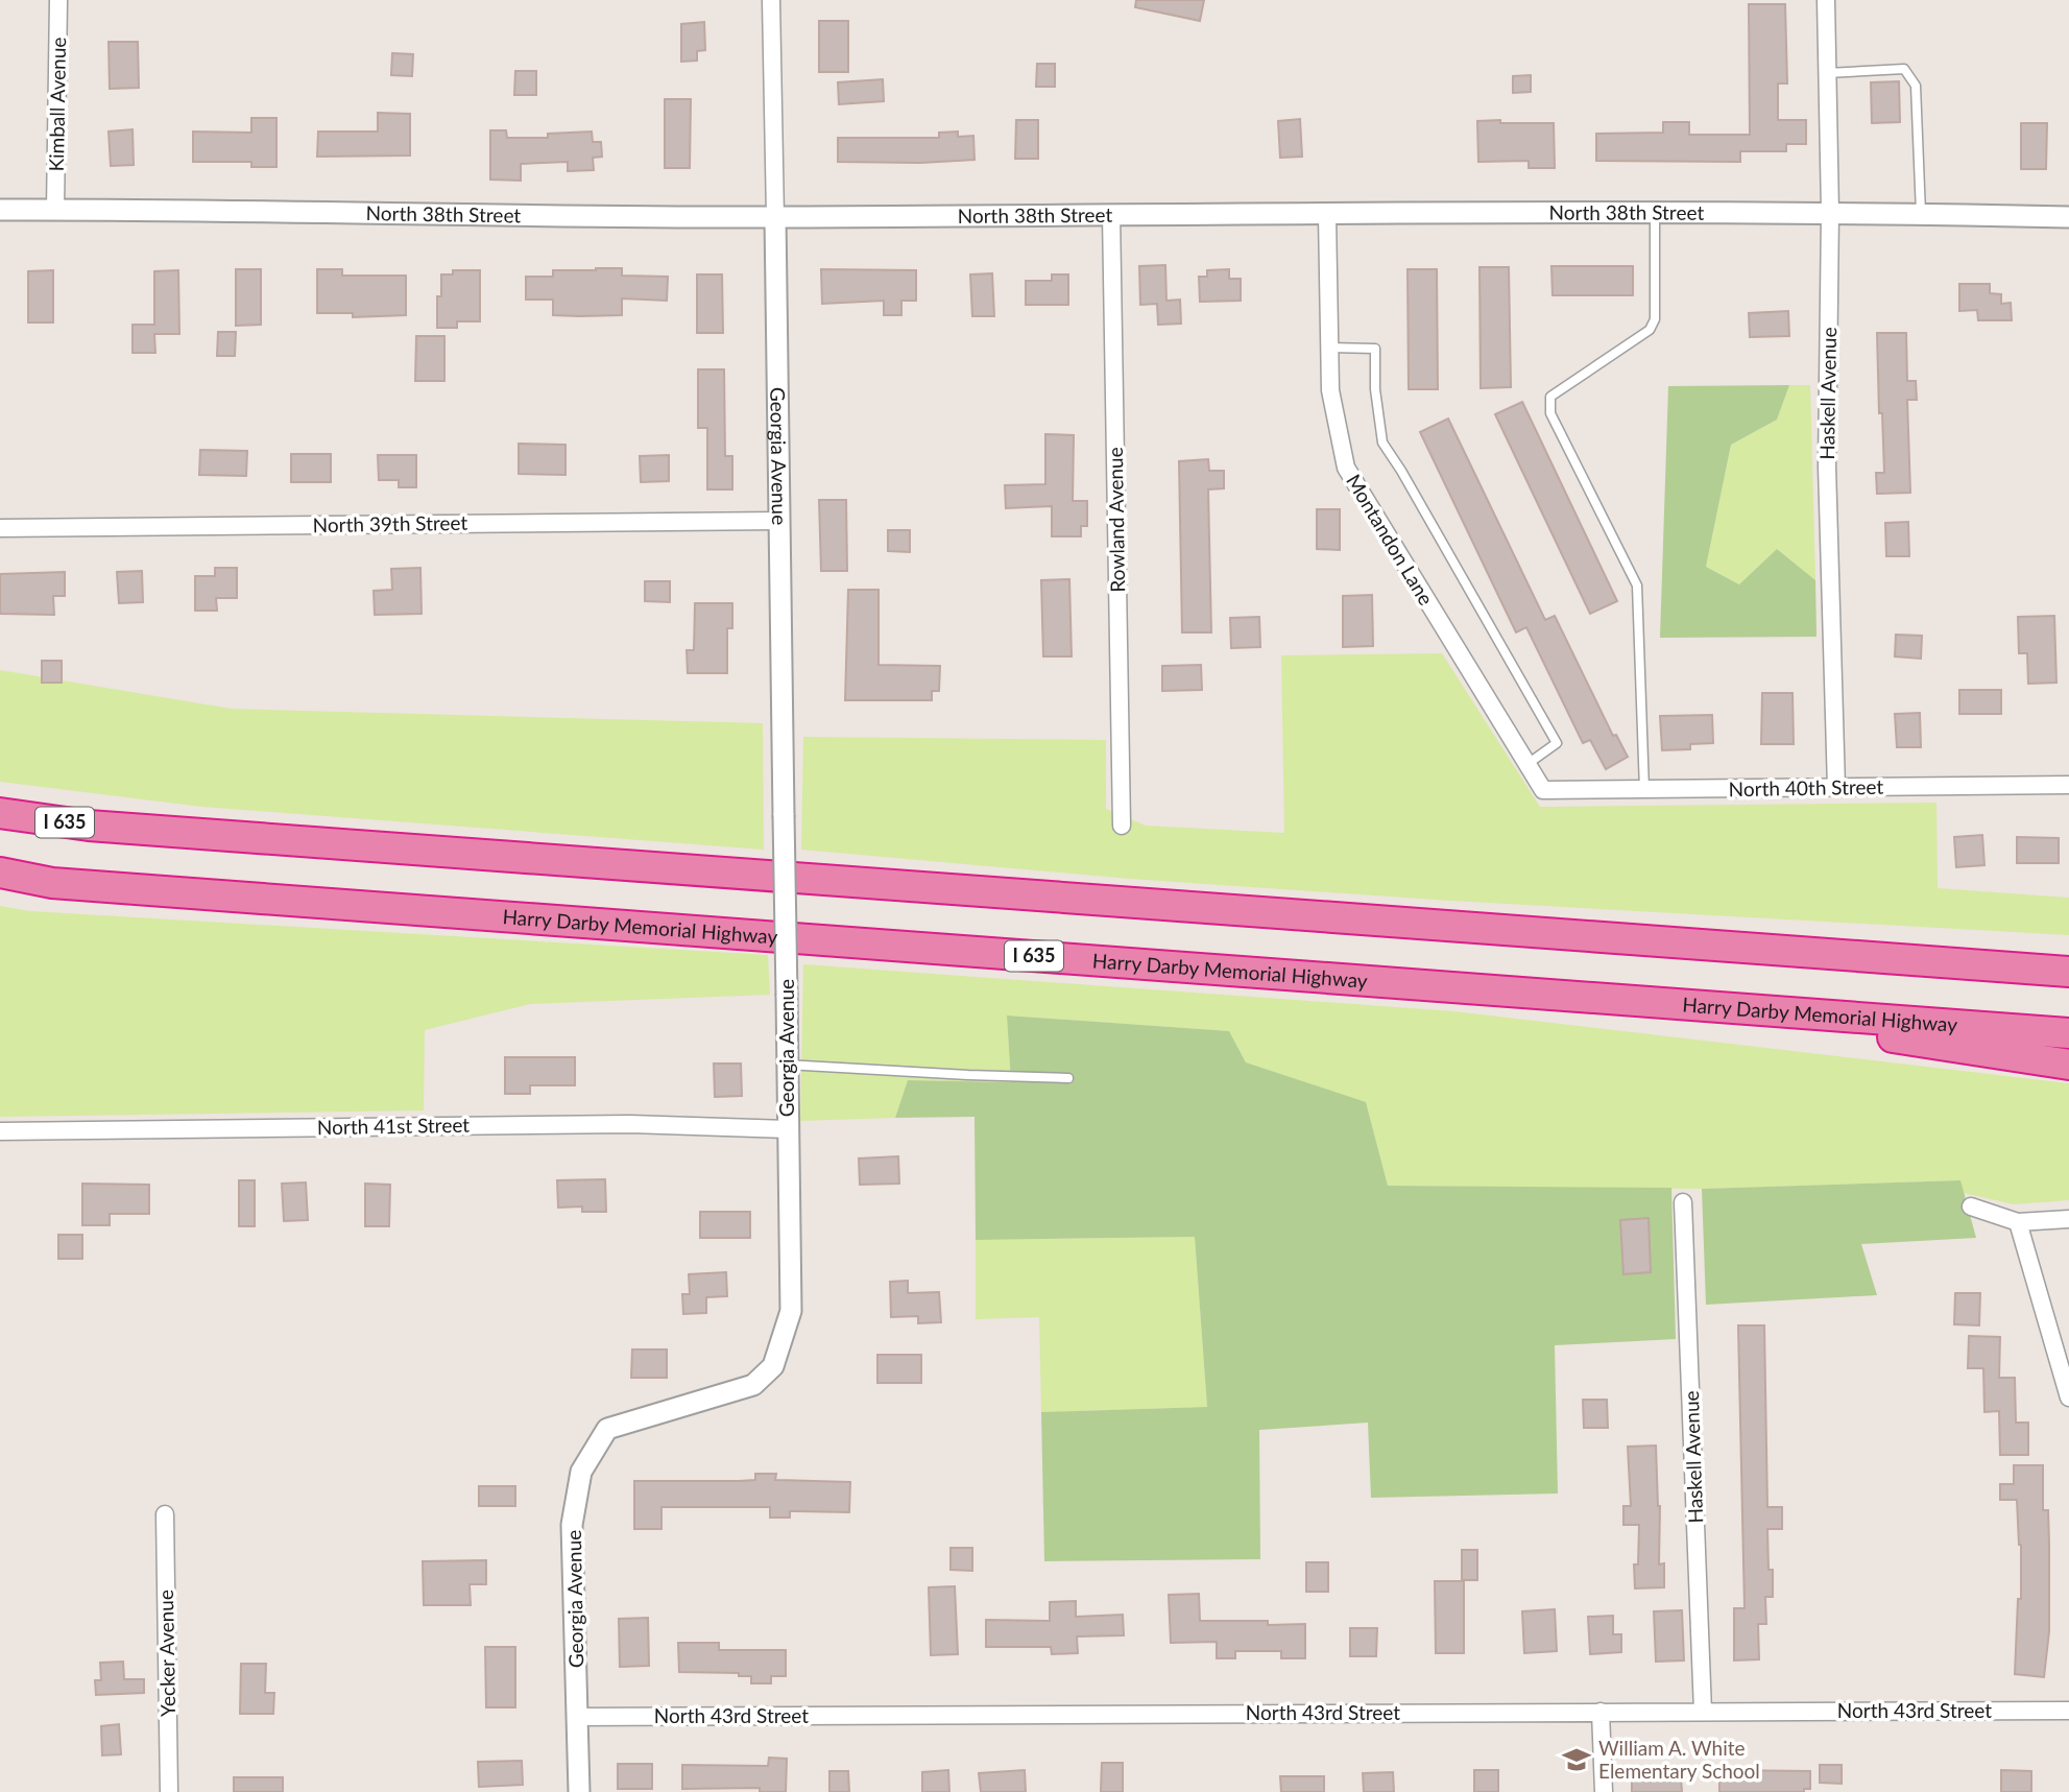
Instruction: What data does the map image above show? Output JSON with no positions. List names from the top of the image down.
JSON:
{
  "streets": {
    "highway": ["I 635", "Harry Darby Memorial Highway"],
    "street": [
      "Kimball Avenue",
      "North 38th Street",
      "Haskell Avenue",
      "Georgia Avenue",
      "Rowland Avenue",
      "North 39th Street",
      "Montandon Lane",
      "North 40th Street",
      "North 41st Street",
      "Yecker Avenue",
      "North 43rd Street"
    ]
  },
  "crossings": [
    ["Kimball Avenue", "North 38th Street"],
    ["North 38th Street", "Haskell Avenue"],
    ["North 38th Street", "Georgia Avenue"],
    ["North 38th Street", "Rowland Avenue"],
    ["North 38th Street", "Montandon Lane"],
    ["Haskell Avenue", "North 40th Street"],
    ["Haskell Avenue", "North 43rd Street"],
    ["Georgia Avenue", "North 39th Street"],
    ["Georgia Avenue", "North 41st Street"],
    ["Georgia Avenue", "North 43rd Street"],
    ["Montandon Lane", "North 40th Street"]
  ],
  "places": {
    "school or university": ["William A. White Elementary School"]
  }
}
